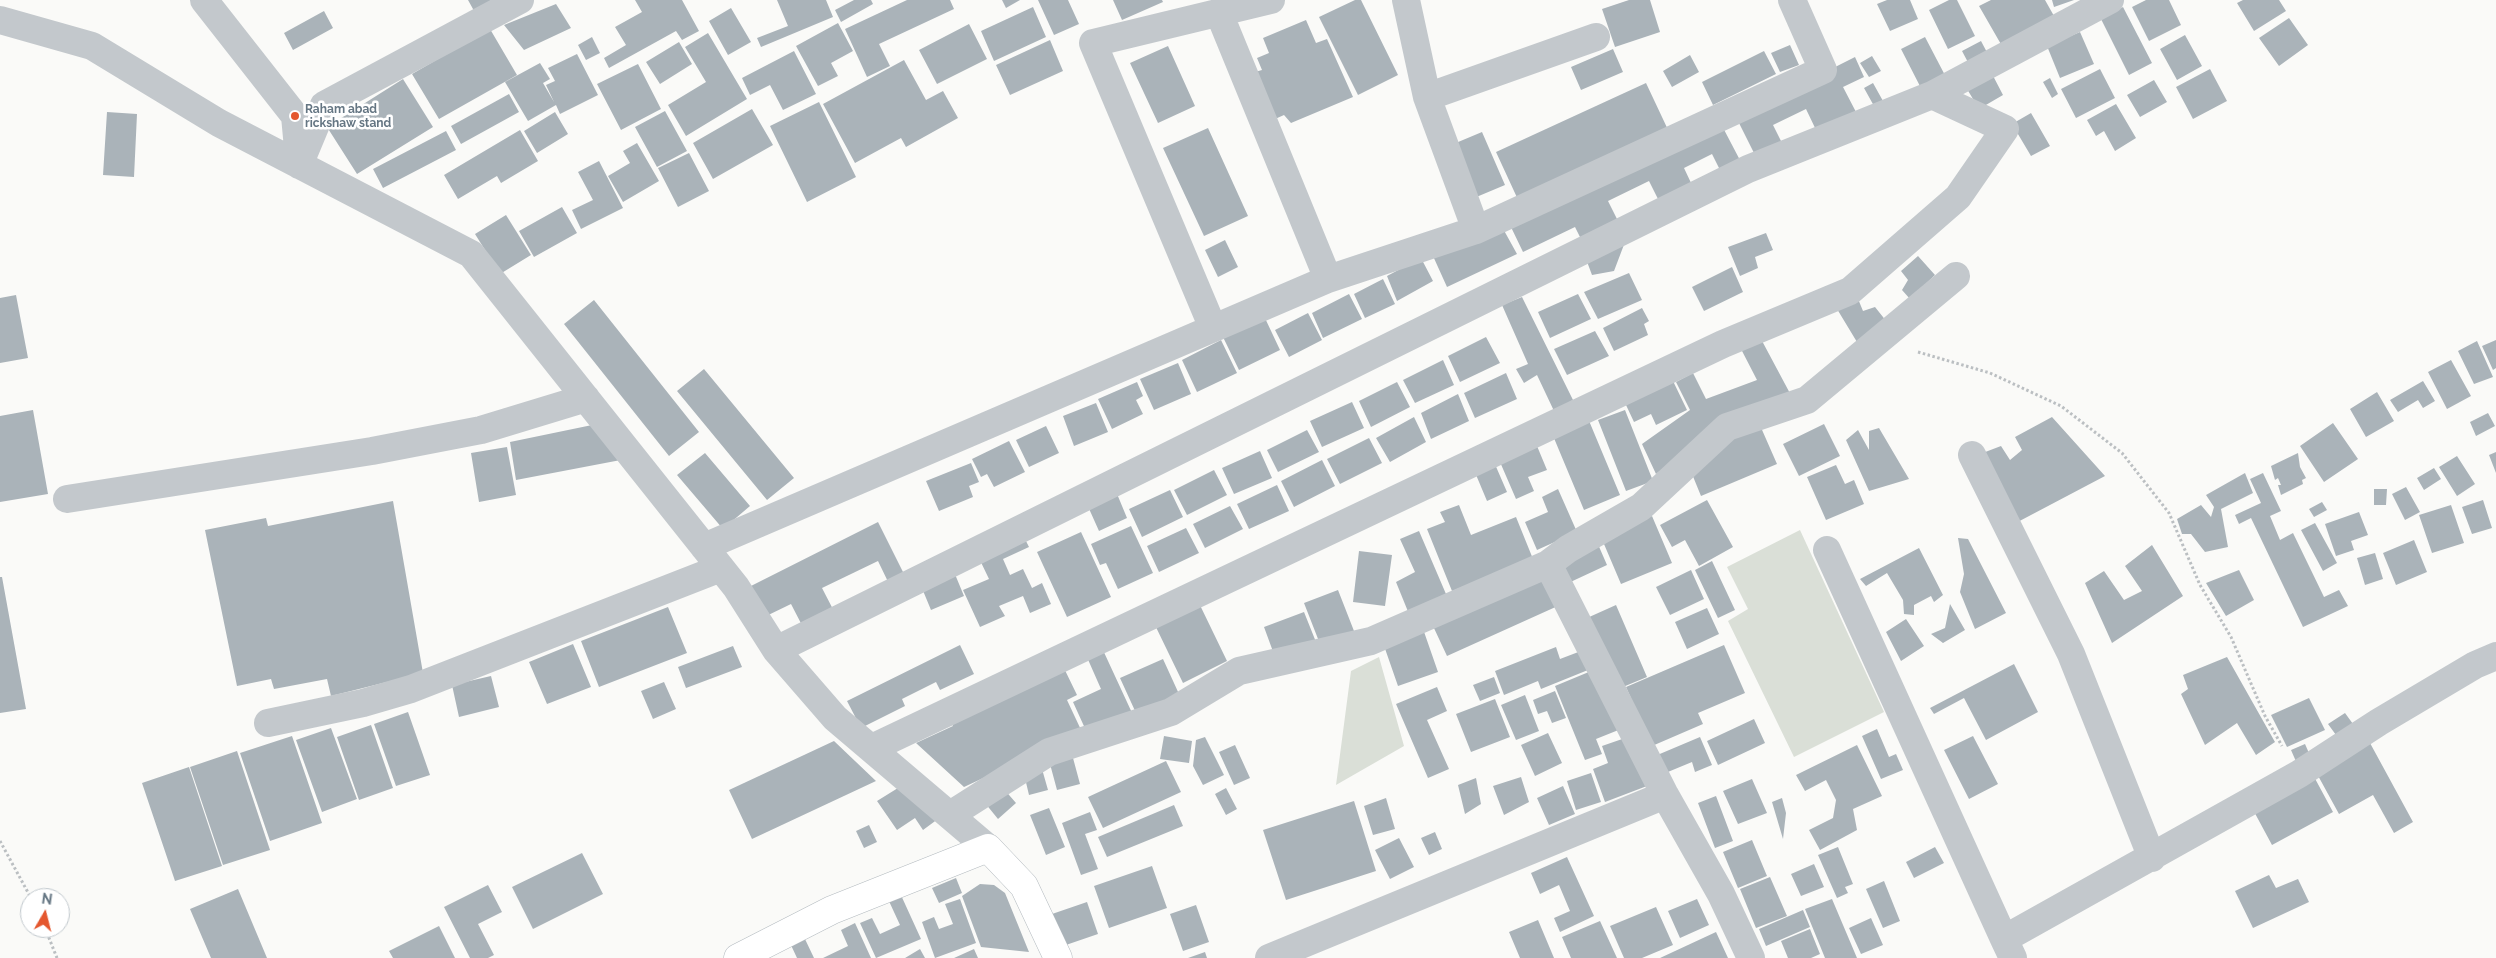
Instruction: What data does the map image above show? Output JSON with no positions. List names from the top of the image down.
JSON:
{
  "places": ["Raham abad rickshaw stand"],
  "north": "top"
}
